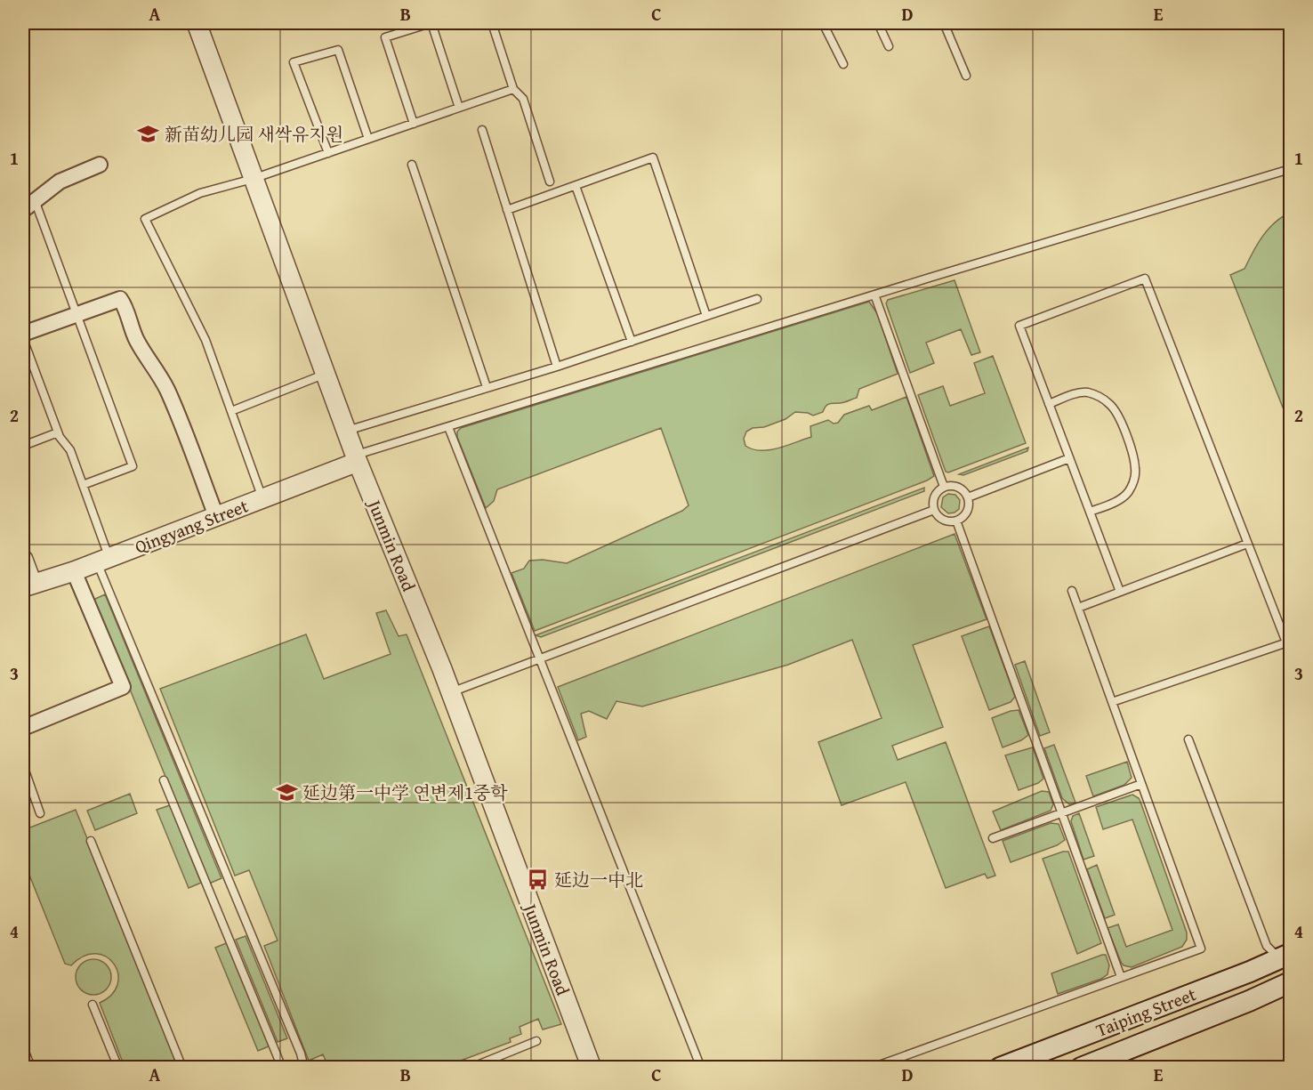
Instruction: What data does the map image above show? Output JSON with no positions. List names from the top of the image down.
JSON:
{
  "streets": {
    "main road": ["Taiping Street"],
    "street": ["Qingyang Street", "Junmin Road"]
  },
  "crossings": [
    ["Qingyang Street", "Junmin Road"]
  ],
  "places": {
    "school or university": ["新苗幼儿园 새싹유지원", "延边第一中学 연변제1중학"],
    "bus stop": ["延边一中北"]
  },
  "grid": {
    "columns": [
      "A",
      "B",
      "C",
      "D",
      "E"
    ],
    "rows": [
      "1",
      "2",
      "3",
      "4"
    ]
  }
}
